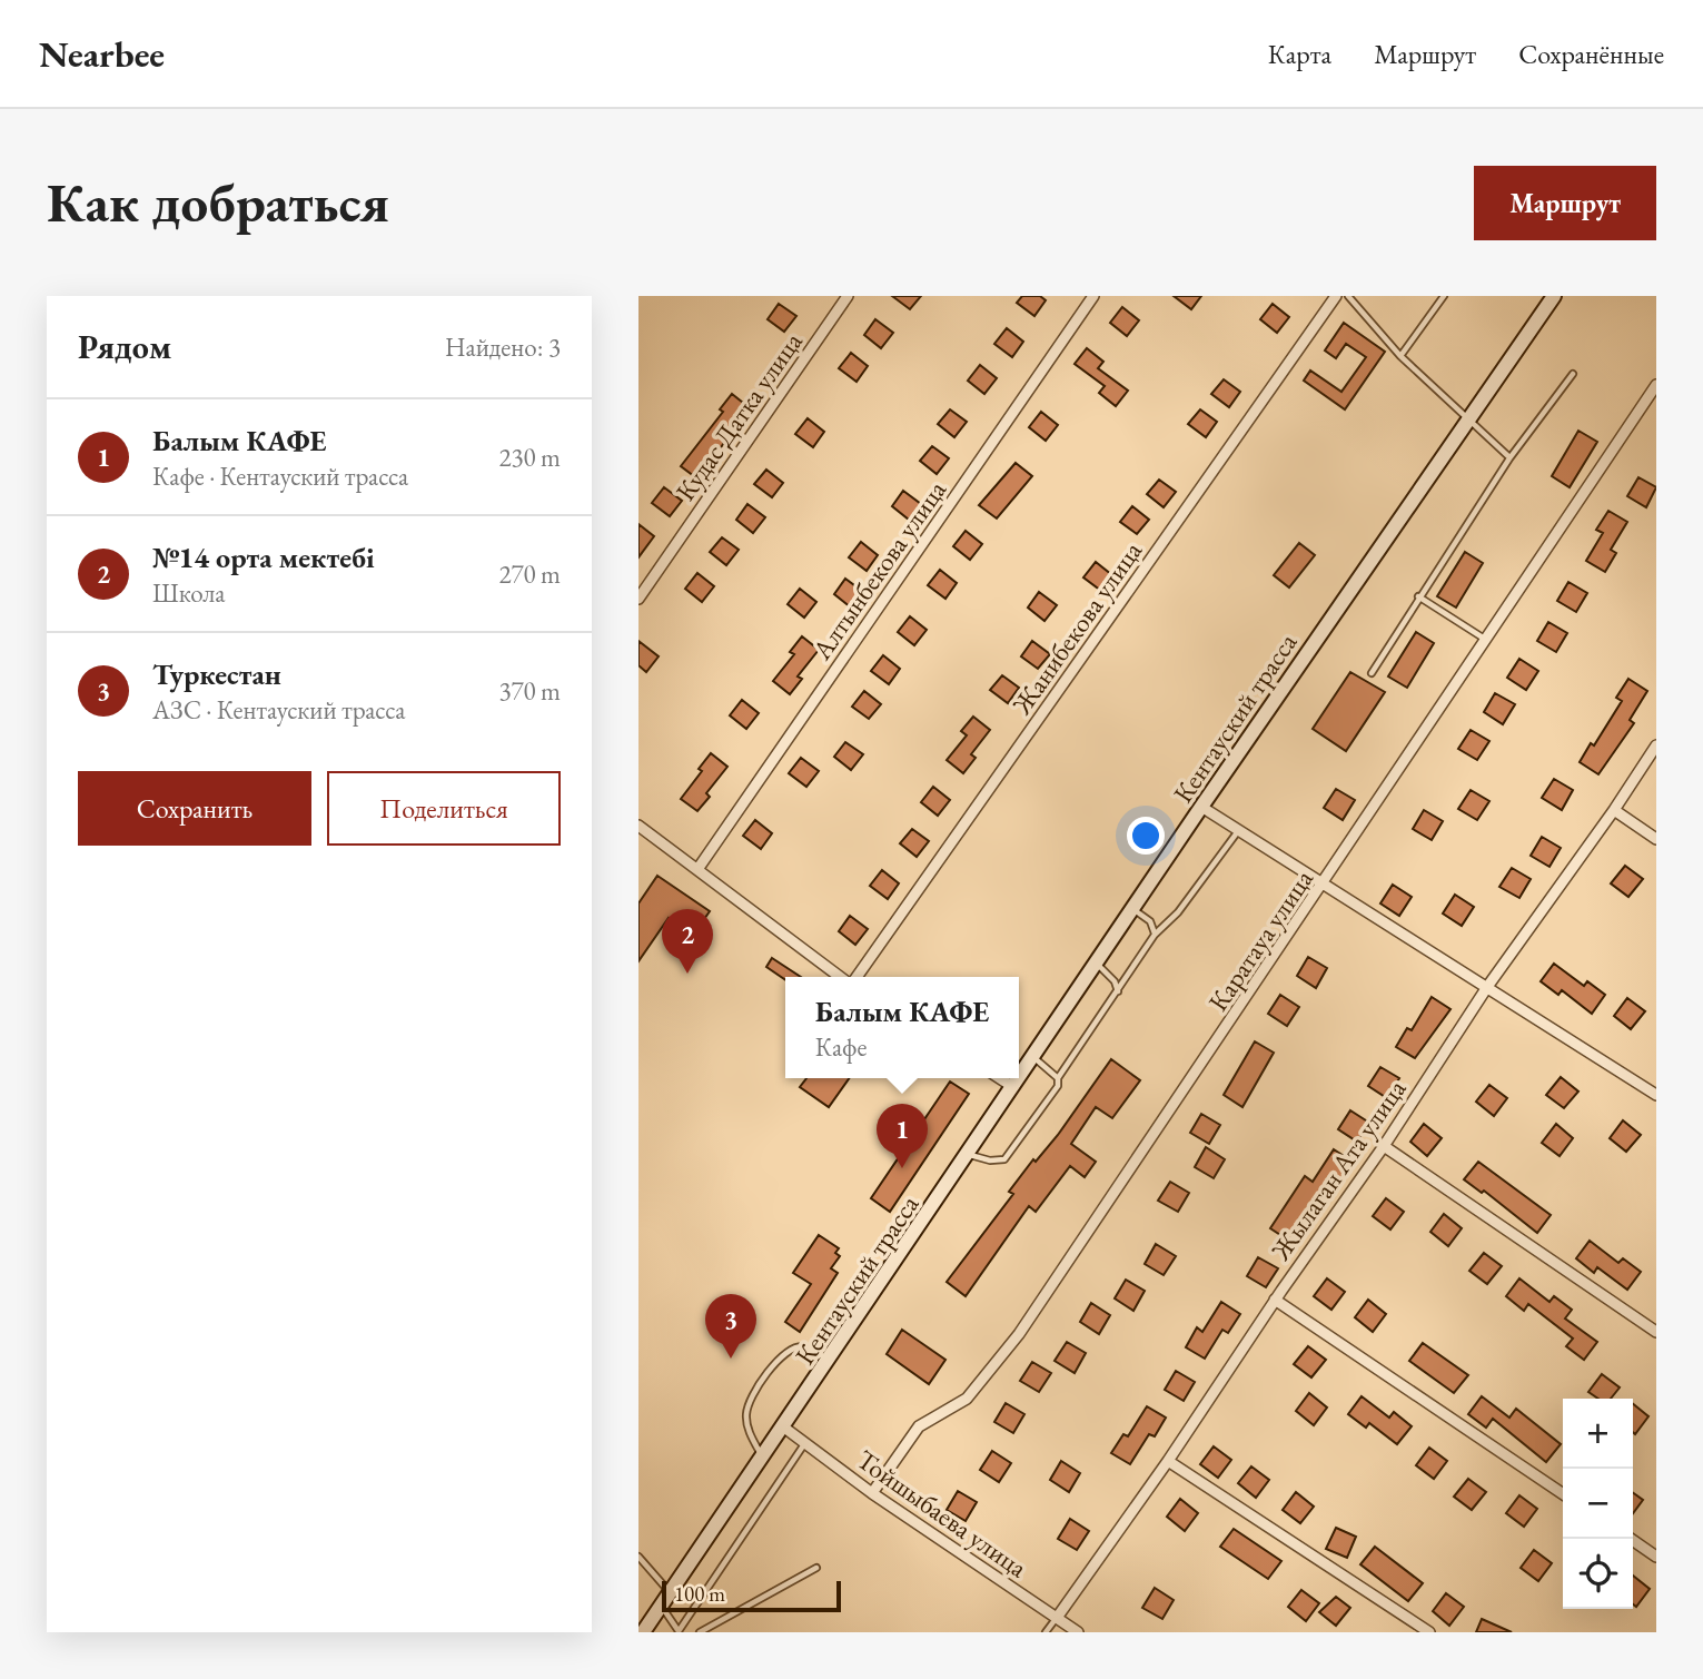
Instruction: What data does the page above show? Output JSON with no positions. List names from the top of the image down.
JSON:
{
  "streets": {
    "main road": ["Кентауский трасса"],
    "street": [
      "Кудас Датка улица",
      "Алтынбекова улица",
      "Жанибекова улица",
      "Каратауа улица",
      "Жылаган Ата улица",
      "Тойшыбаева улица"
    ]
  },
  "crossings": [
    ["Кентауский трасса", "Тойшыбаева улица"],
    ["Каратауа улица", "Тойшыбаева улица"],
    ["Жылаган Ата улица", "Тойшыбаева улица"]
  ],
  "scale_bar": "100 m",
  "page": {
    "header": "Nearbee",
    "nav": ["Карта", "Маршрут", "Сохранённые"],
    "buttons": [
      "Маршрут",
      ["Сохранить", "Поделиться"]
    ],
    "title": "Как добраться",
    "heading": ["Рядом", "Найдено: 3"],
    "list": [
      {
        "mark": "1",
        "name": "Балым КАФЕ",
        "note": "Кафе · Кентауский трасса",
        "value": "230 m"
      },
      {
        "mark": "2",
        "name": "№14 орта мектебі",
        "note": "Школа",
        "value": "270 m"
      },
      {
        "mark": "3",
        "name": "Туркестан",
        "note": "АЗС · Кентауский трасса",
        "value": "370 m"
      }
    ],
    "pins": ["2", "1", "3"],
    "popup": ["Балым КАФЕ", "Кафе"],
    "map_buttons": ["+", "−"],
    "scale": "100 m"
  }
}
